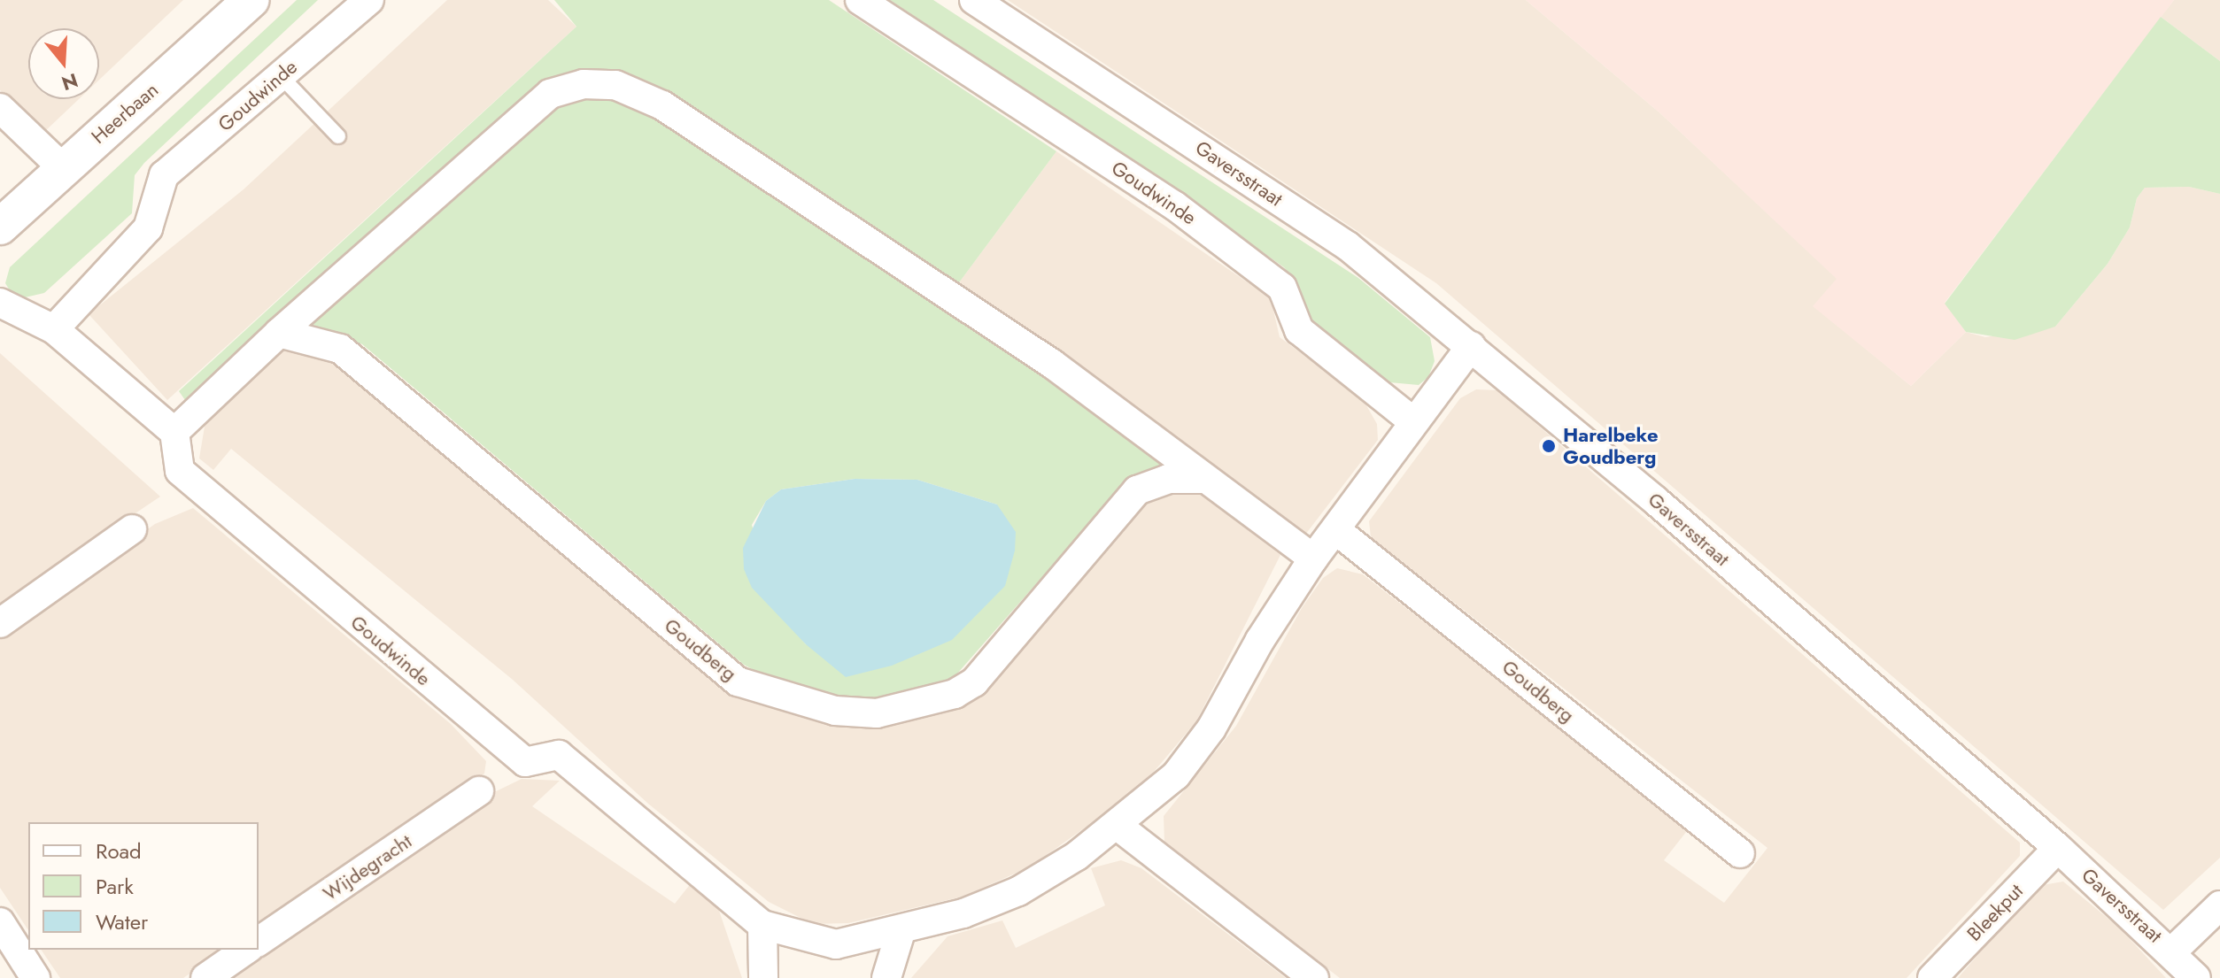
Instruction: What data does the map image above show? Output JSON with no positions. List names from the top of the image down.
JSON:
{
  "streets": {
    "street": [
      "Goudwinde",
      "Heerbaan",
      "Gaversstraat",
      "Goudberg",
      "Wijdegracht",
      "Bleekput"
    ]
  },
  "crossings": [
    ["Gaversstraat", "Bleekput"]
  ],
  "places": ["Harelbeke Goudberg"],
  "legend": ["Road", "Park", "Water"],
  "north": "bottom"
}
